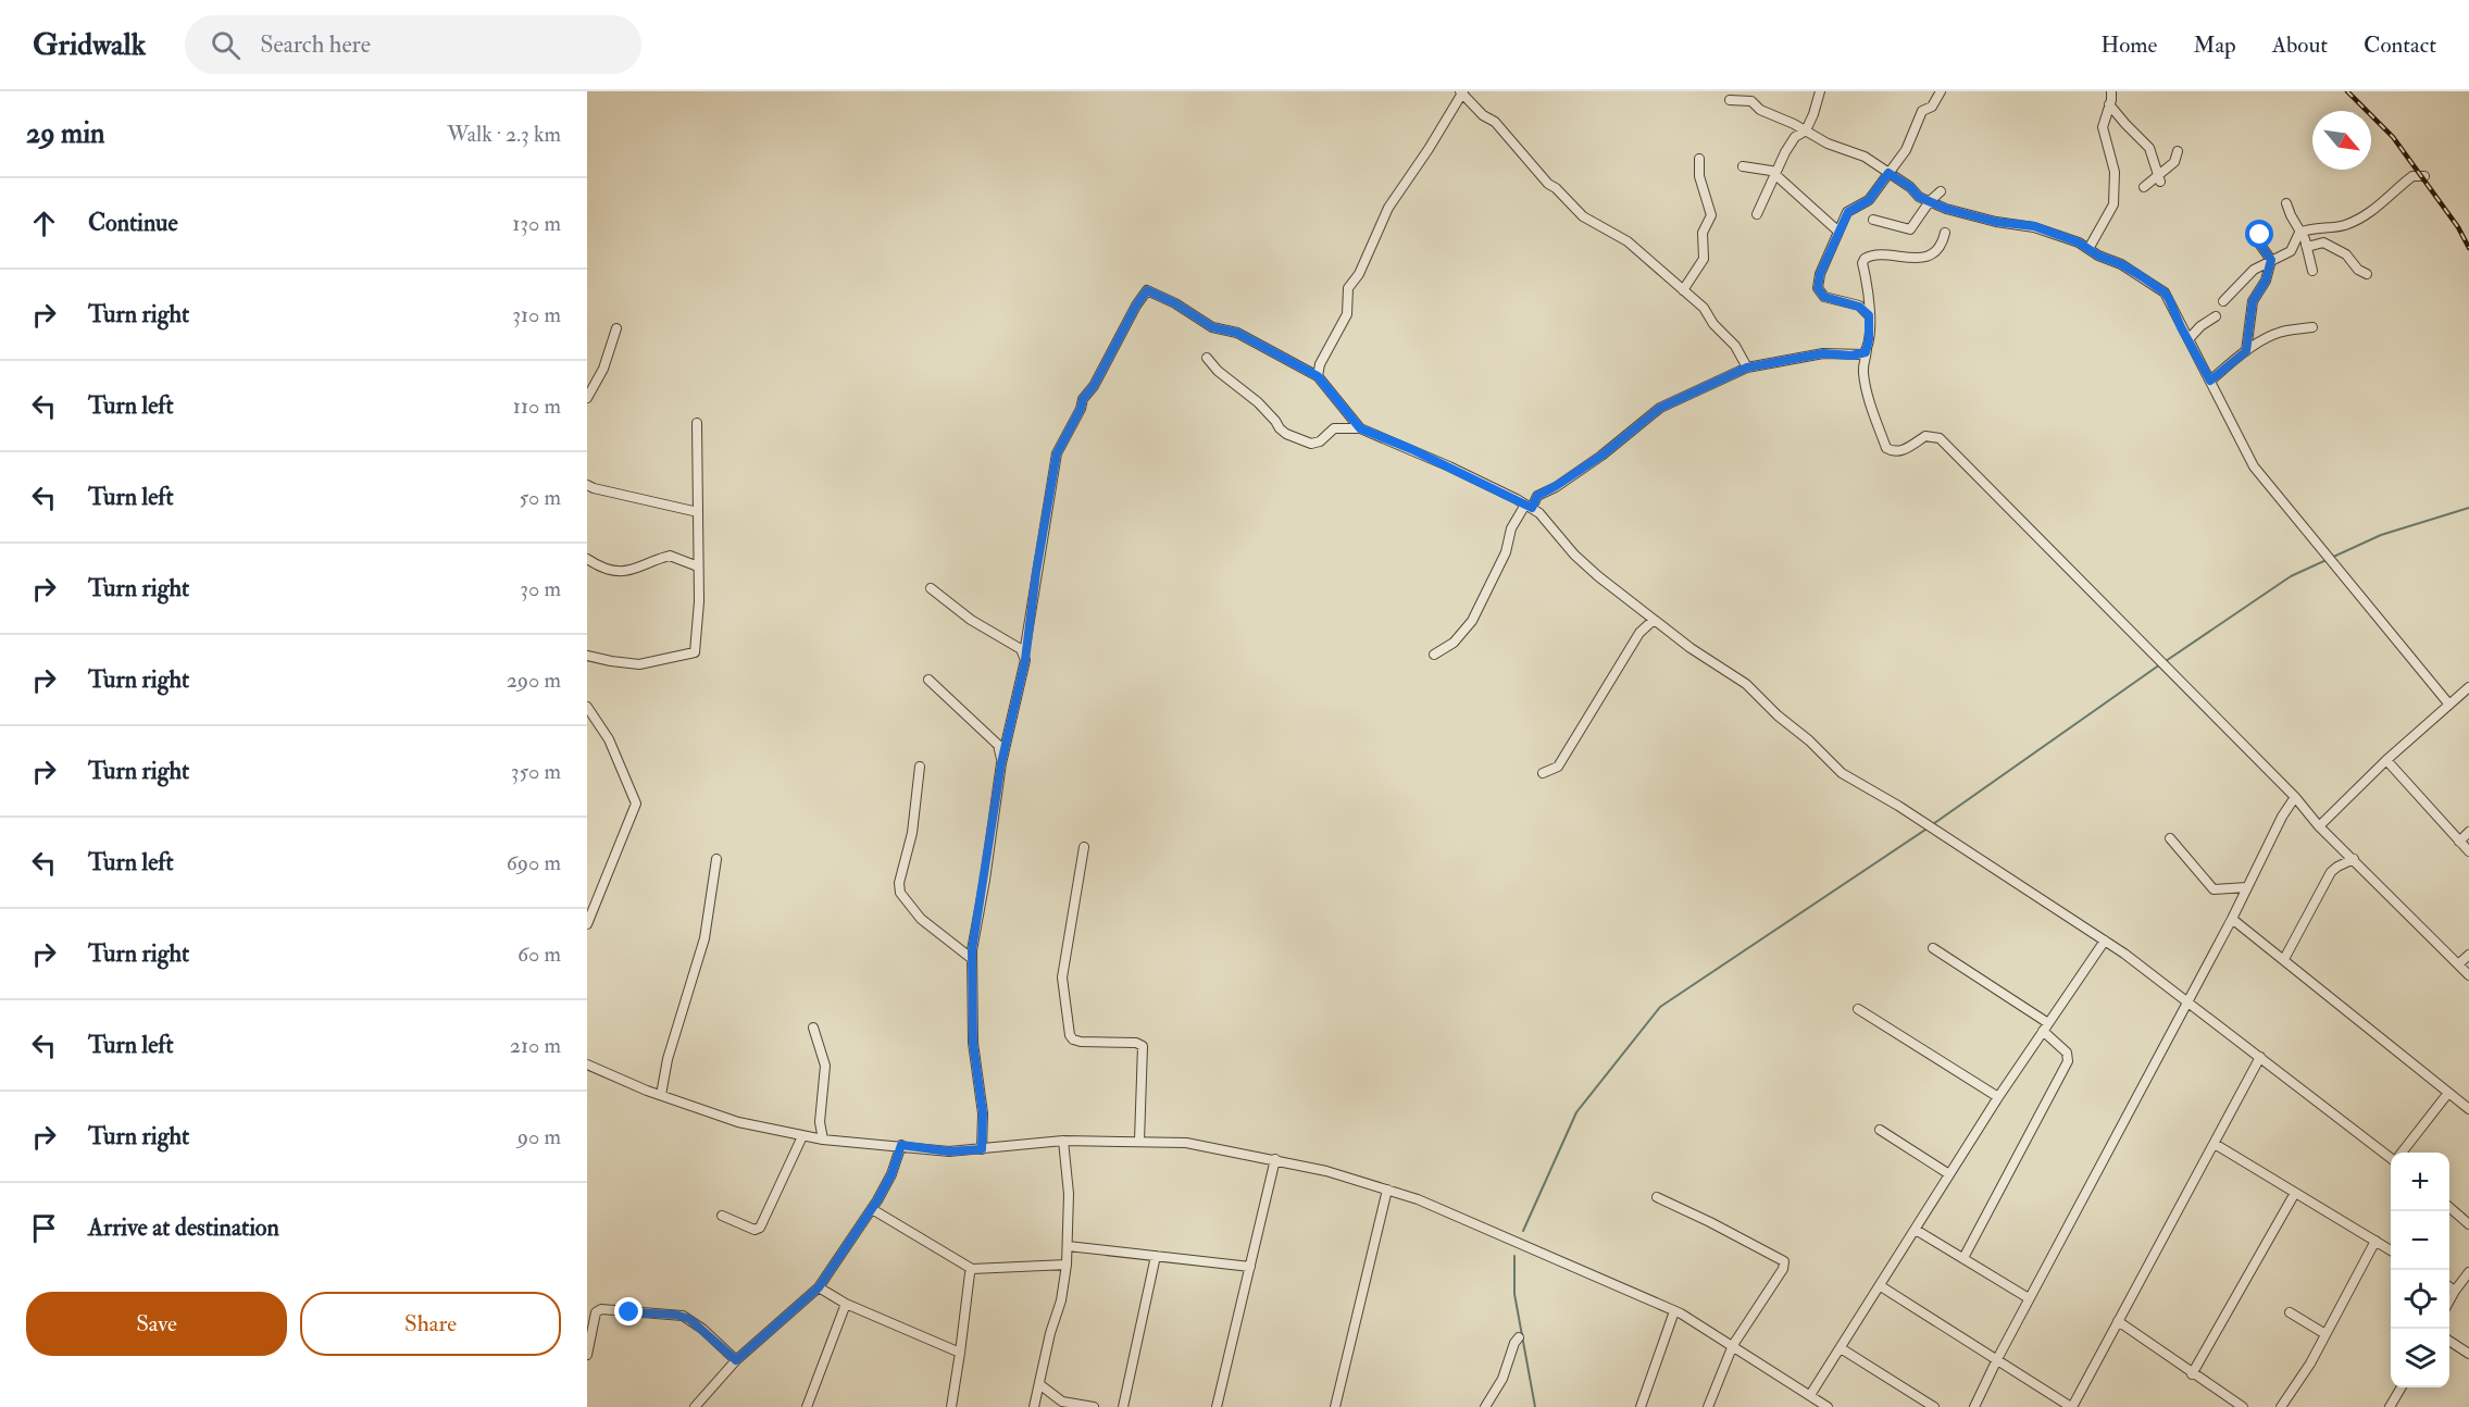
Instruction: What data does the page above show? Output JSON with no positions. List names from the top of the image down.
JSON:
{
  "north": "bottom right",
  "page": {
    "header": "Gridwalk",
    "search": "Search here",
    "nav": [
      "Home",
      "Map",
      "About",
      "Contact"
    ],
    "heading": ["29 min", "Walk · 2.3 km"],
    "list": [
      ["Continue", "130 m"],
      ["Turn right", "310 m"],
      ["Turn left", "110 m"],
      ["Turn left", "50 m"],
      ["Turn right", "30 m"],
      ["Turn right", "290 m"],
      ["Turn right", "350 m"],
      ["Turn left", "690 m"],
      ["Turn right", "60 m"],
      ["Turn left", "210 m"],
      ["Turn right", "90 m"],
      "Arrive at destination"
    ],
    "map_buttons": ["+", "−"],
    "buttons": ["Save", "Share"]
  }
}
